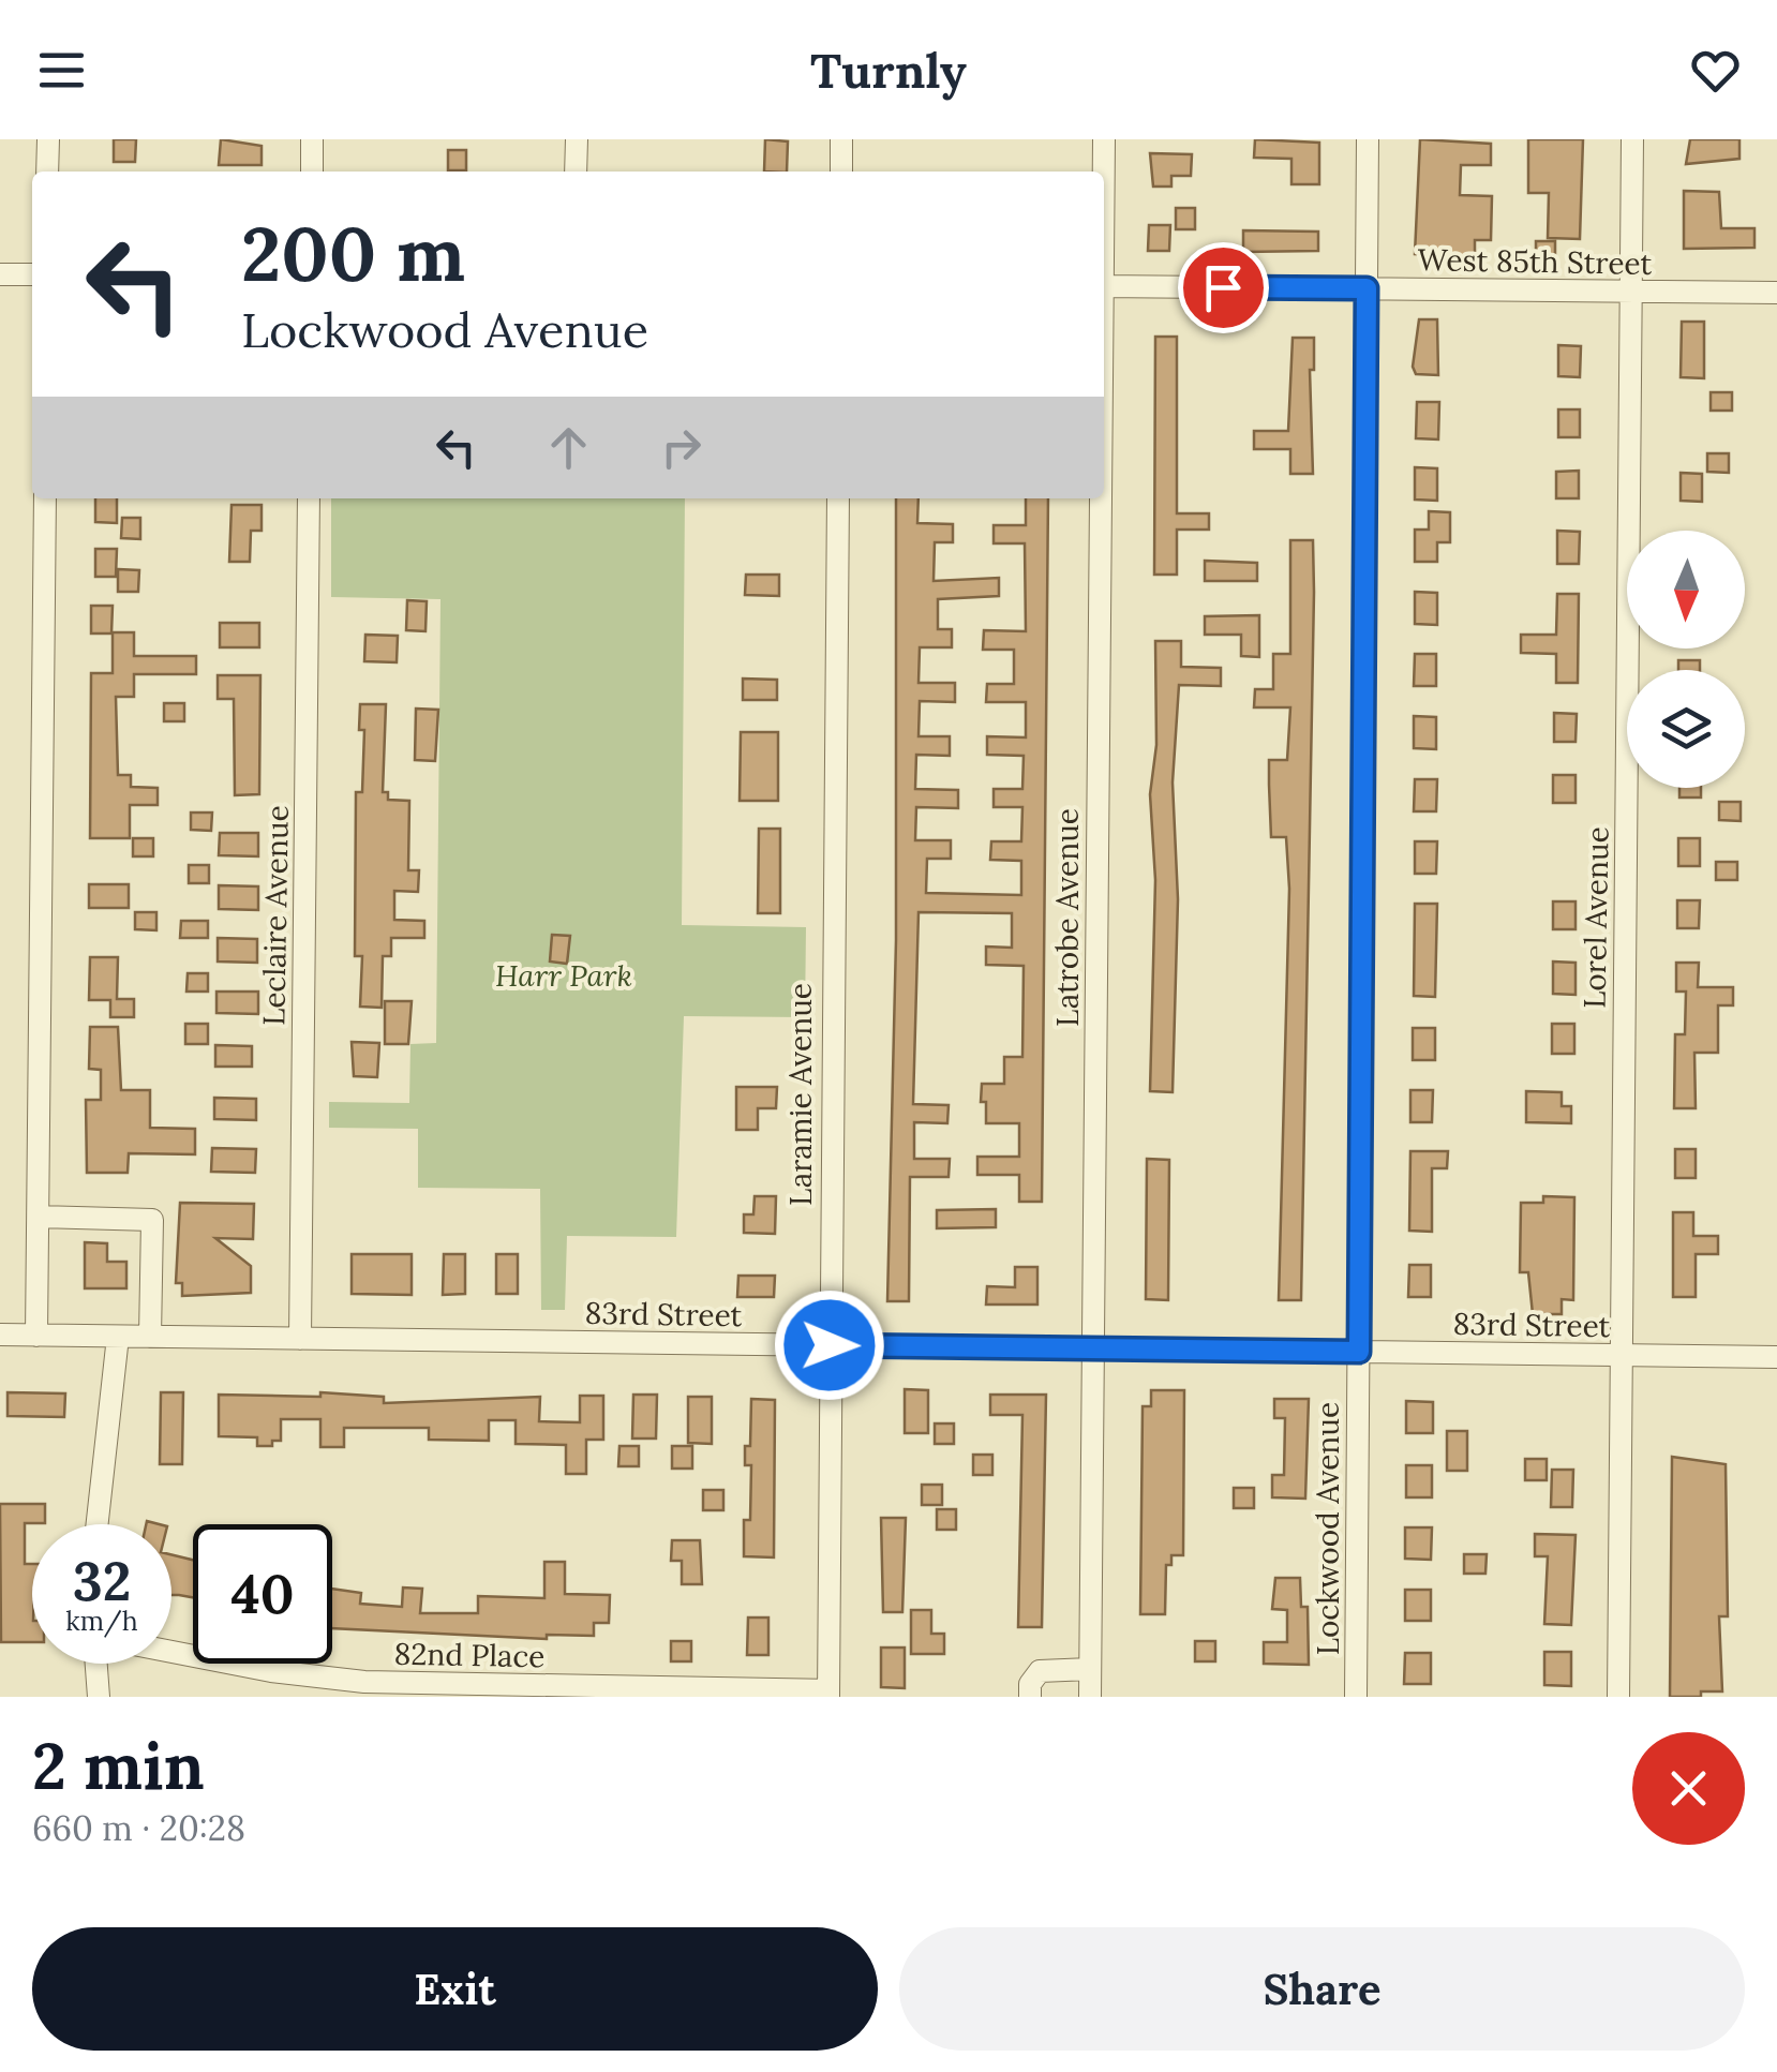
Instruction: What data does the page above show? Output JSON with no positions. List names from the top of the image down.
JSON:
{
  "streets": {
    "street": [
      "West 85th Street",
      "Leclaire Avenue",
      "Latrobe Avenue",
      "Lorel Avenue",
      "Laramie Avenue",
      "83rd Street",
      "Lockwood Avenue",
      "82nd Place"
    ]
  },
  "crossings": [
    ["West 85th Street", "Lorel Avenue"],
    ["West 85th Street", "Lockwood Avenue"],
    ["Leclaire Avenue", "83rd Street"],
    ["Latrobe Avenue", "83rd Street"],
    ["Lorel Avenue", "83rd Street"],
    ["Laramie Avenue", "83rd Street"],
    ["Laramie Avenue", "82nd Place"],
    ["83rd Street", "Lockwood Avenue"]
  ],
  "parks": ["Harr Park"],
  "north": "bottom",
  "page": {
    "header": "Turnly",
    "turn": ["200 m", "Lockwood Avenue"],
    "speed": "32 km/h",
    "limit": "40",
    "heading": ["2 min", "660 m · 20:28"],
    "buttons": ["Exit", "Share"]
  }
}
